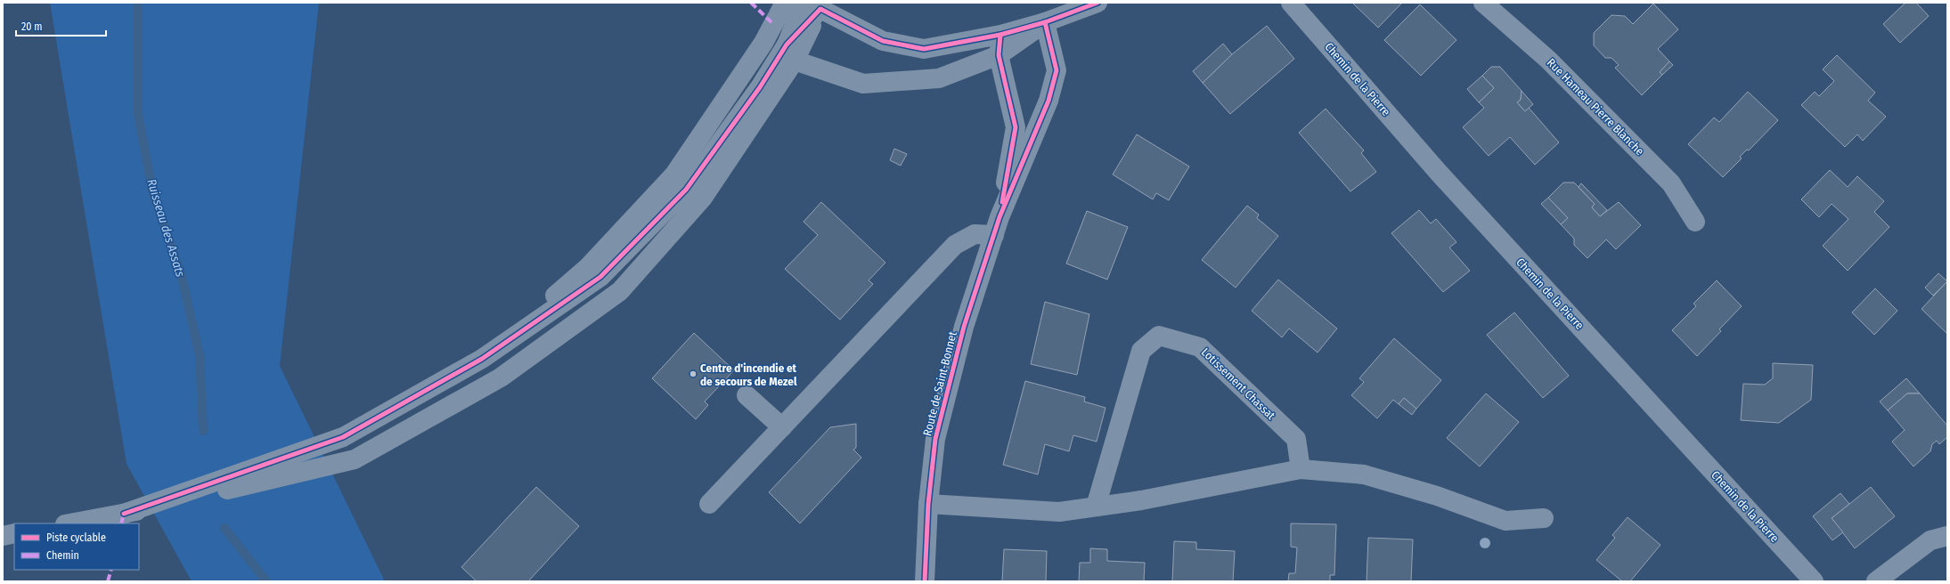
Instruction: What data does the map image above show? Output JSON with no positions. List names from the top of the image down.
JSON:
{
  "streets": {
    "street": [
      "Chemin de la Pierre",
      "Rue Hameau Pierre Blanche",
      "Route de Saint-Bonnet",
      "Lotissement Chassat"
    ]
  },
  "water": ["Ruisseau des Assats"],
  "places": ["Centre d'incendie et de secours de Mezel"],
  "legend": ["Piste cyclable", "Chemin"],
  "scale_bar": "20 m"
}
